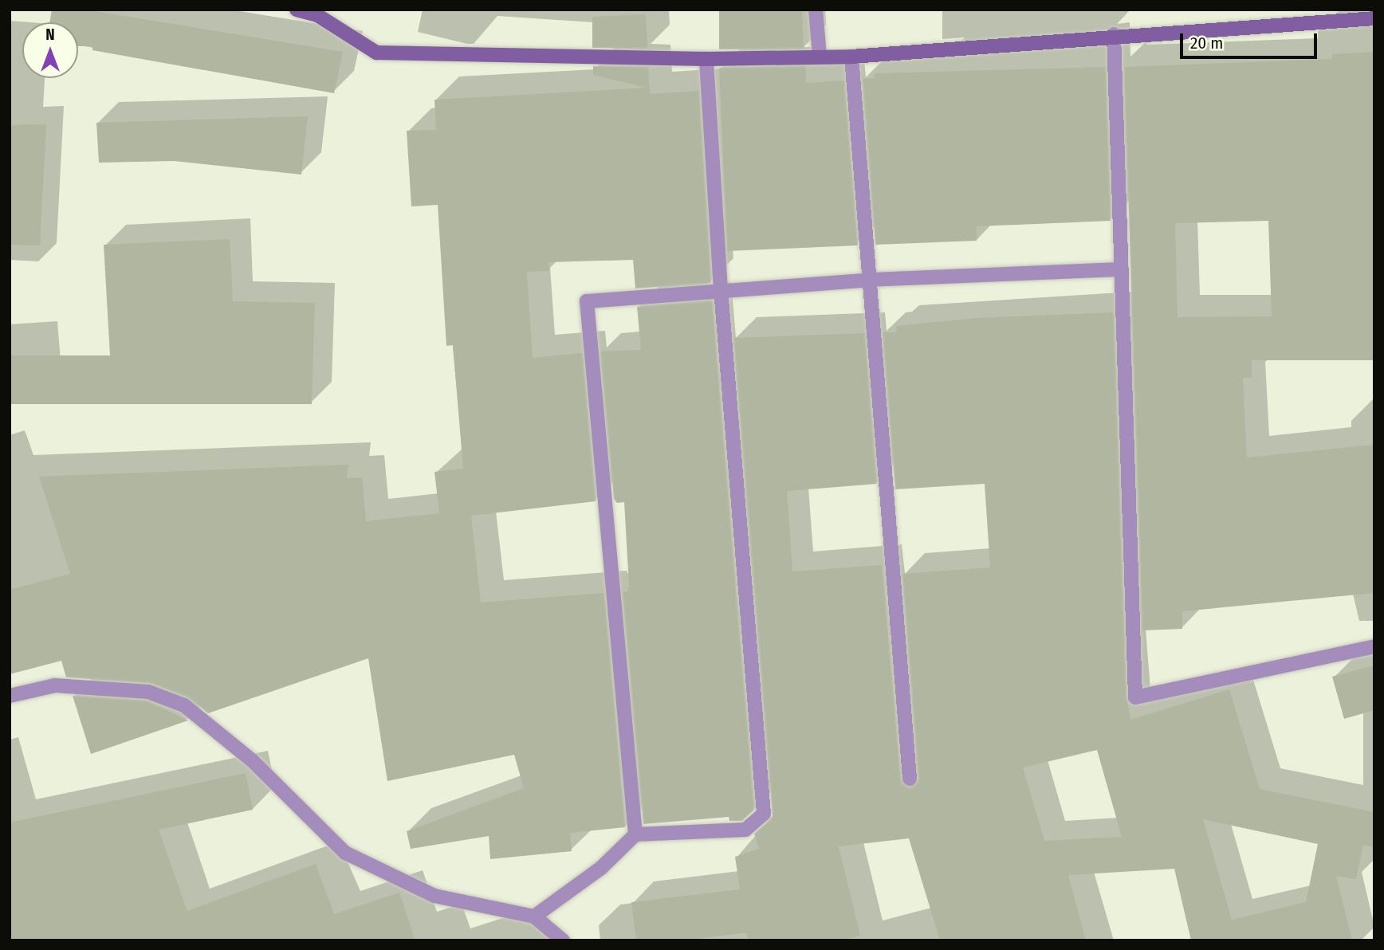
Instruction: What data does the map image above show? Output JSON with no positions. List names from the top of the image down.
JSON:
{
  "scale_bar": "20 m",
  "north": "top"
}
